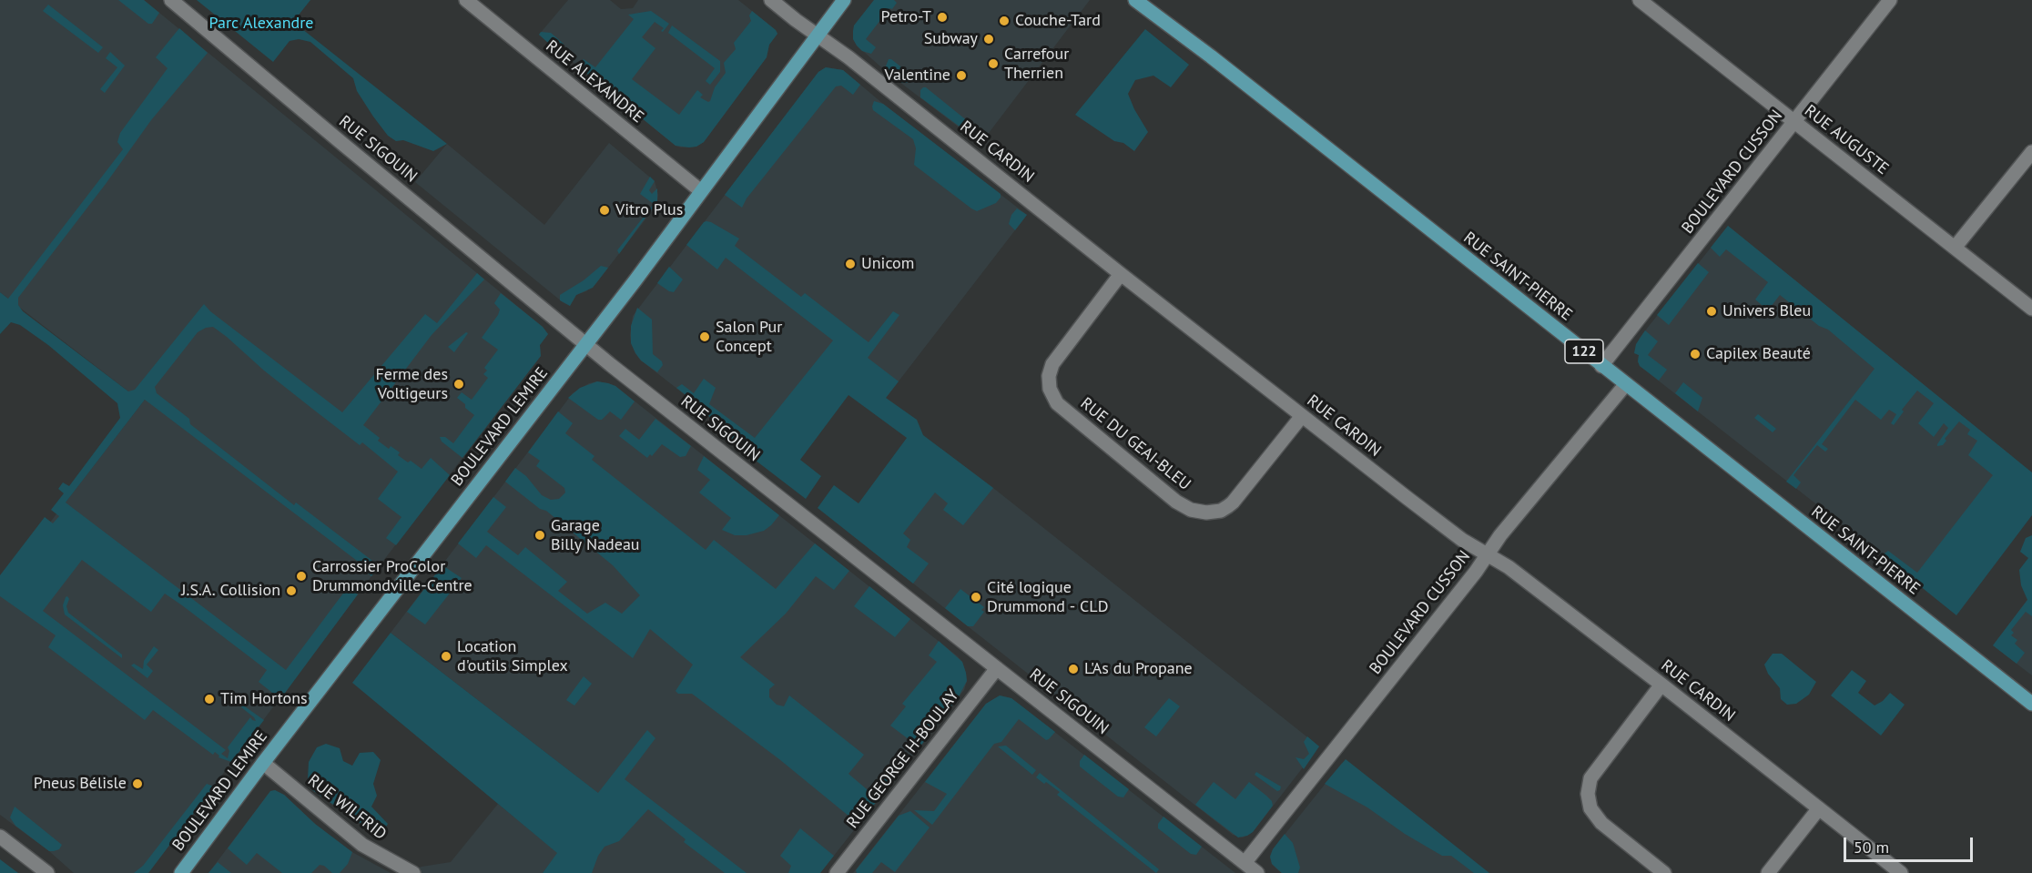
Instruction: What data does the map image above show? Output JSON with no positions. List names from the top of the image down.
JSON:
{
  "streets": {
    "main road": ["RUE SAINT-PIERRE", "122", "BOULEVARD LEMIRE"],
    "street": [
      "RUE ALEXANDRE",
      "RUE AUGUSTE",
      "RUE SIGOUIN",
      "RUE CARDIN",
      "BOULEVARD CUSSON",
      "RUE DU GEAI-BLEU",
      "RUE GEORGE H-BOULAY",
      "RUE WILFRID"
    ]
  },
  "crossings": [
    ["RUE ALEXANDRE", "BOULEVARD LEMIRE"],
    ["RUE AUGUSTE", "BOULEVARD CUSSON"],
    ["RUE SIGOUIN", "BOULEVARD CUSSON"],
    ["RUE SIGOUIN", "BOULEVARD LEMIRE"],
    ["RUE SIGOUIN", "RUE GEORGE H-BOULAY"],
    ["RUE CARDIN", "BOULEVARD CUSSON"],
    ["RUE CARDIN", "BOULEVARD LEMIRE"],
    ["RUE CARDIN", "RUE DU GEAI-BLEU"],
    ["BOULEVARD CUSSON", "RUE SAINT-PIERRE"],
    ["BOULEVARD LEMIRE", "RUE WILFRID"]
  ],
  "parks": ["Parc Alexandre"],
  "places": [
    "Petro-T",
    "Couche-Tard",
    "Subway",
    "Carrefour Therrien",
    "Valentine",
    "Vitro Plus",
    "Unicom",
    "Univers Bleu",
    "Salon Pur Concept",
    "Capilex Beauté",
    "Ferme des Voltigeurs",
    "Garage Billy Nadeau",
    "Carrossier ProColor Drummondville-Centre",
    "J.S.A. Collision",
    "Cité logique Drummond - CLD",
    "Location d'outils Simplex",
    "L'As du Propane",
    "Tim Hortons",
    "Pneus Bélisle"
  ],
  "scale_bar": "50 m"
}
